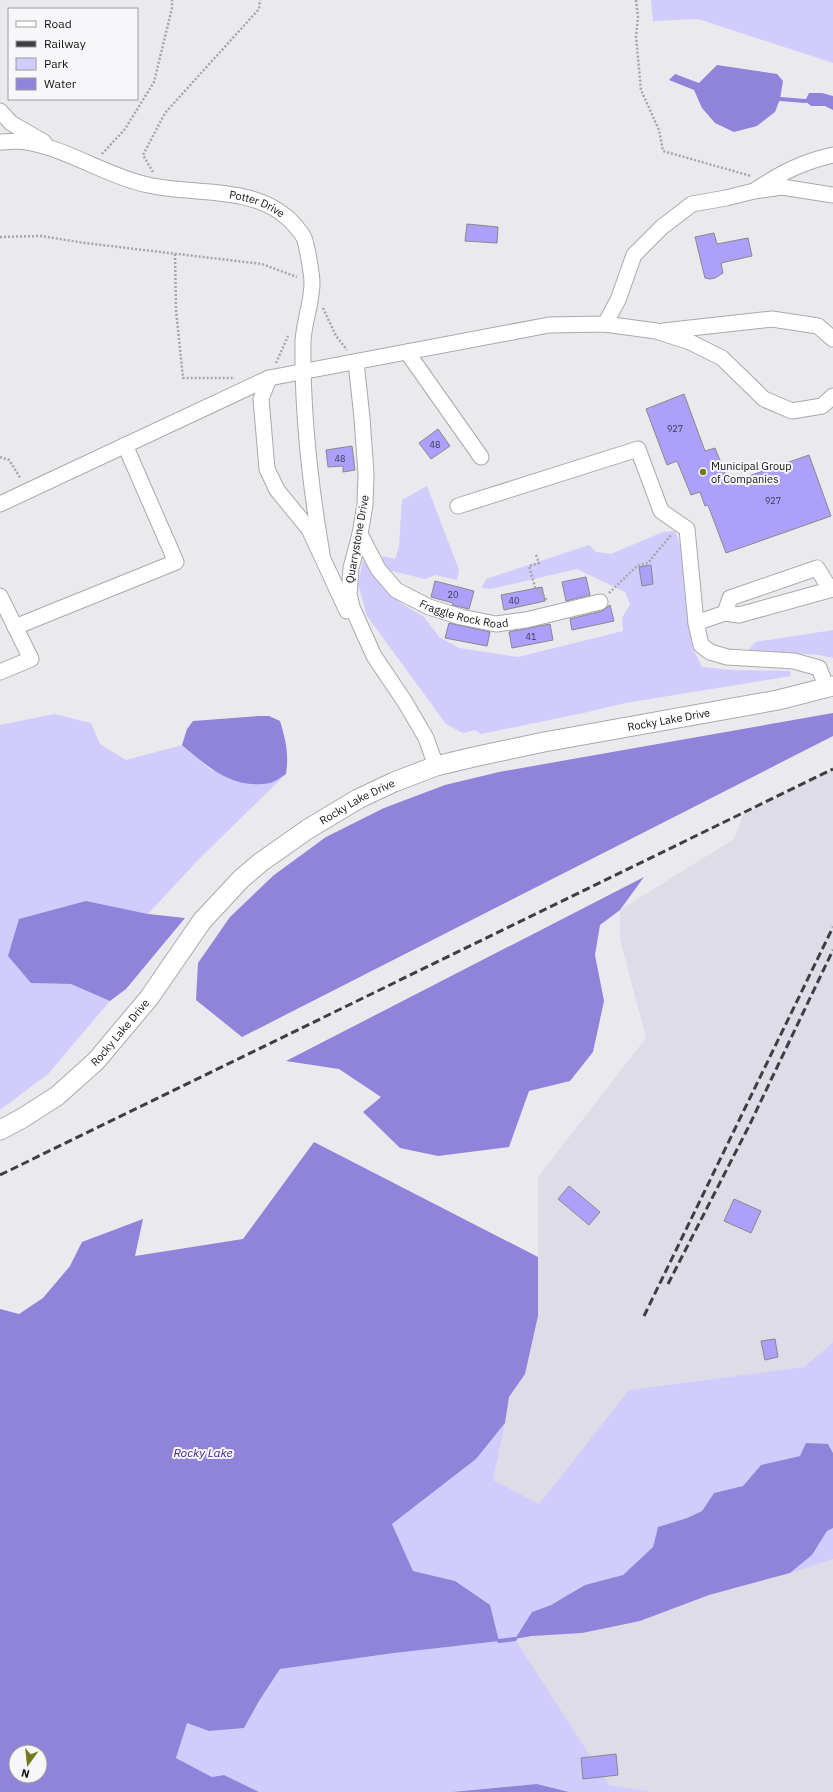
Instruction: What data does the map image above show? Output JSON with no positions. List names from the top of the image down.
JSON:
{
  "streets": {
    "main road": ["Rocky Lake Drive"],
    "street": ["Potter Drive", "Quarrystone Drive", "Fraggle Rock Road"]
  },
  "crossings": [
    ["Quarrystone Drive", "Fraggle Rock Road"],
    ["Quarrystone Drive", "Rocky Lake Drive"]
  ],
  "water": ["Rocky Lake"],
  "places": ["Municipal Group of Companies"],
  "house_numbers": [
    "927",
    "48",
    "48",
    "927",
    "20",
    "40",
    "41"
  ],
  "legend": [
    "Road",
    "Railway",
    "Park",
    "Water"
  ],
  "north": "bottom"
}
